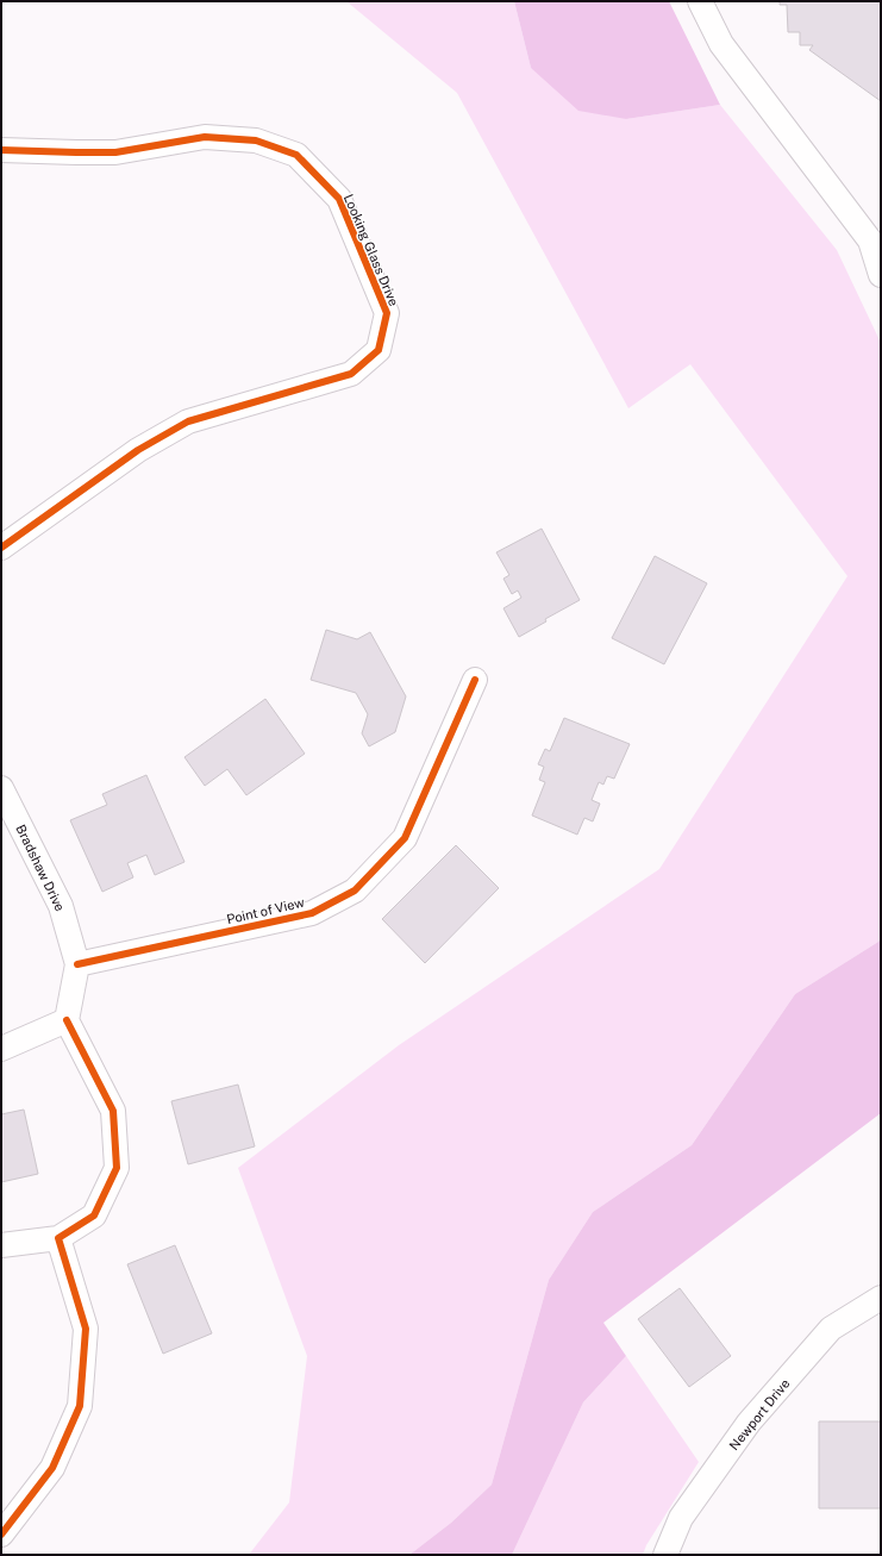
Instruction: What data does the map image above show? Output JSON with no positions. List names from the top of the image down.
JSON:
{
  "streets": {
    "street": [
      "Looking Glass Drive",
      "Bradshaw Drive",
      "Point of View",
      "Newport Drive"
    ]
  },
  "crossings": [
    ["Bradshaw Drive", "Point of View"]
  ]
}
